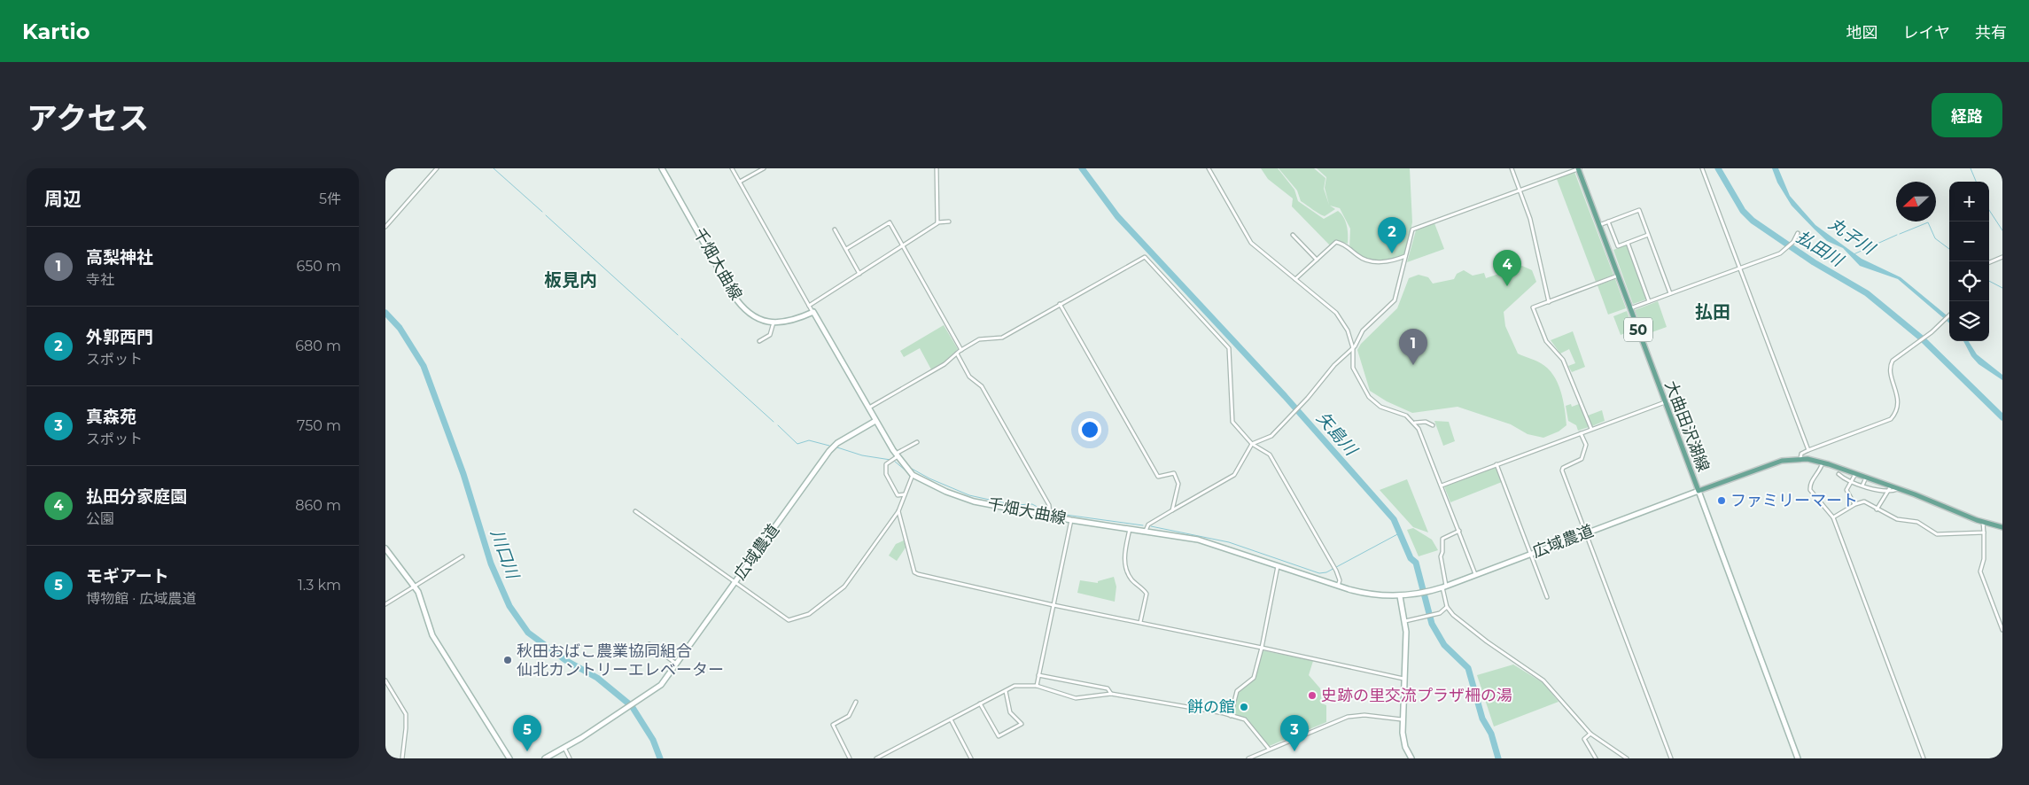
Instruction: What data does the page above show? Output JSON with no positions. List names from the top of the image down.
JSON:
{
  "streets": {
    "main road": ["50", "大曲田沢湖線"],
    "street": ["千畑大曲線", "広域農道"]
  },
  "crossings": [
    ["千畑大曲線", "広域農道"],
    ["大曲田沢湖線", "広域農道"]
  ],
  "districts": ["板見内", "払田"],
  "water": [
    "丸子川",
    "払田川",
    "矢島川",
    "川口川"
  ],
  "places": [
    "ファミリーマート",
    "秋田おばこ農業協同組合 仙北カントリーエレベーター",
    "史跡の里交流プラザ柵の湯",
    "餅の館"
  ],
  "north": "left",
  "page": {
    "header": "Kartio",
    "nav": ["地図", "レイヤ", "共有"],
    "title": "アクセス",
    "buttons": "経路",
    "heading": ["周辺", "5件"],
    "map_buttons": ["+", "−"],
    "pins": [
      "2",
      "4",
      "1",
      "3",
      "5"
    ],
    "list": [
      {
        "mark": "1",
        "name": "高梨神社",
        "note": "寺社",
        "value": "650 m"
      },
      {
        "mark": "2",
        "name": "外郭西門",
        "note": "スポット",
        "value": "680 m"
      },
      {
        "mark": "3",
        "name": "真森苑",
        "note": "スポット",
        "value": "750 m"
      },
      {
        "mark": "4",
        "name": "払田分家庭園",
        "note": "公園",
        "value": "860 m"
      },
      {
        "mark": "5",
        "name": "モギアート",
        "note": "博物館 · 広域農道",
        "value": "1.3 km"
      }
    ]
  }
}
